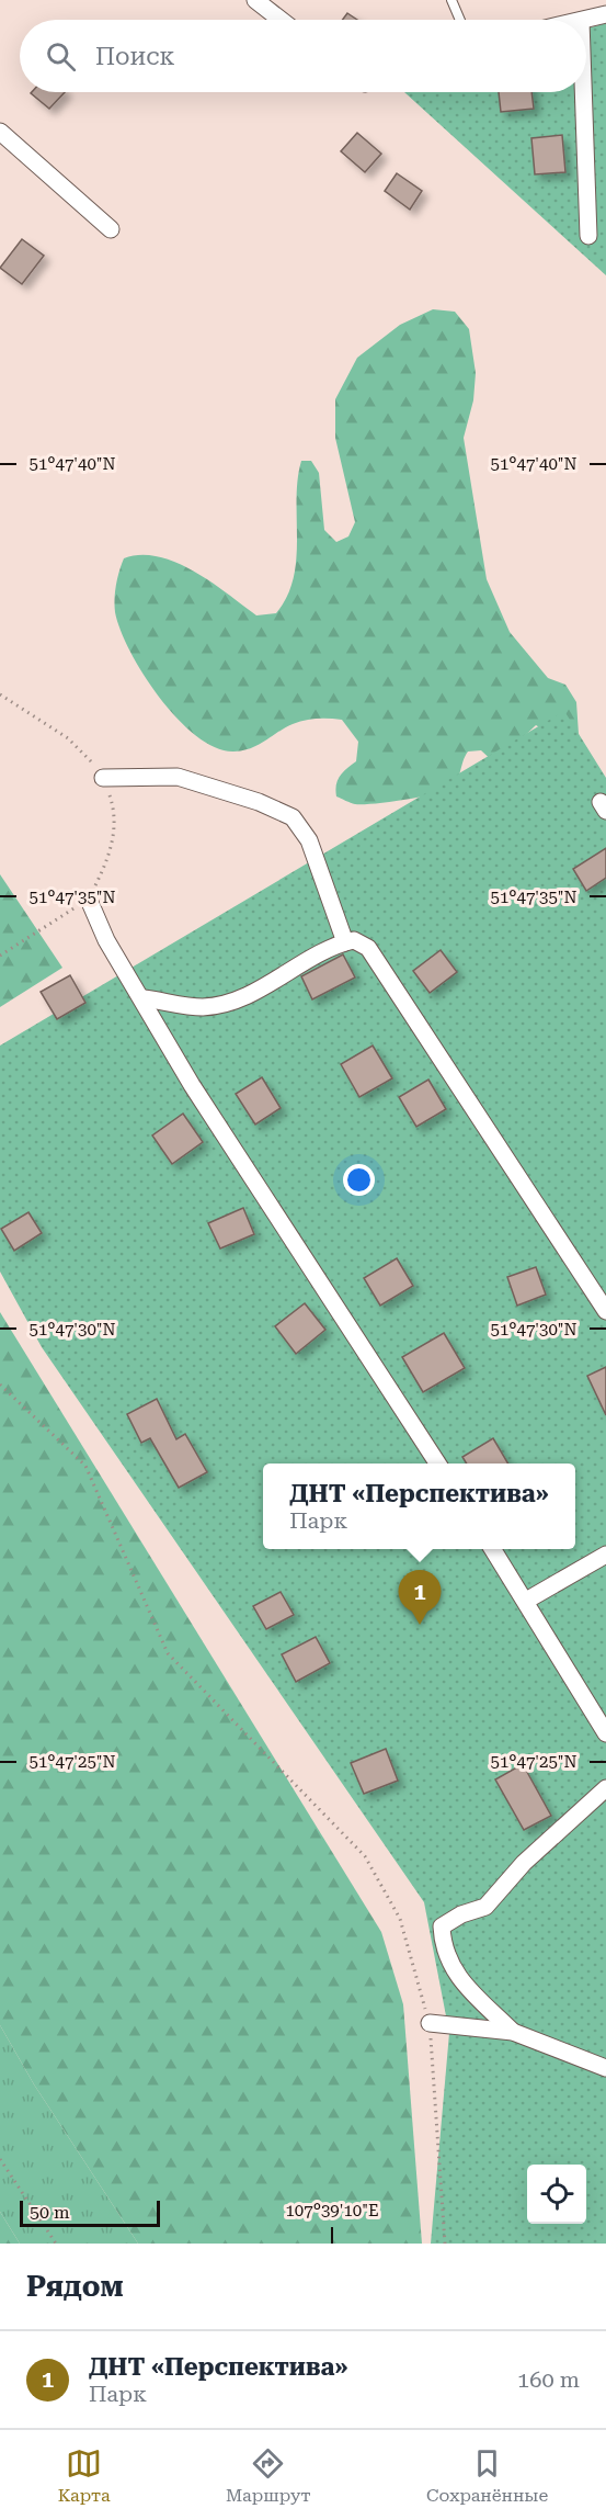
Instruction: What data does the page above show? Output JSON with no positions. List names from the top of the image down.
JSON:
{
  "scale_bar": "50 m",
  "page": {
    "search": "Поиск",
    "popup": ["ДНТ «Перспектива»", "Парк"],
    "pins": "1",
    "scale": "50 m",
    "heading": "Рядом",
    "list": [
      {
        "mark": "1",
        "name": "ДНТ «Перспектива»",
        "note": "Парк",
        "value": "160 m"
      }
    ],
    "nav": ["Карта", "Маршрут", "Сохранённые"]
  },
  "coordinates": [
    "51°47'40\"N",
    "51°47'35\"N",
    "51°47'30\"N",
    "51°47'25\"N",
    "107°39'10\"E"
  ]
}
